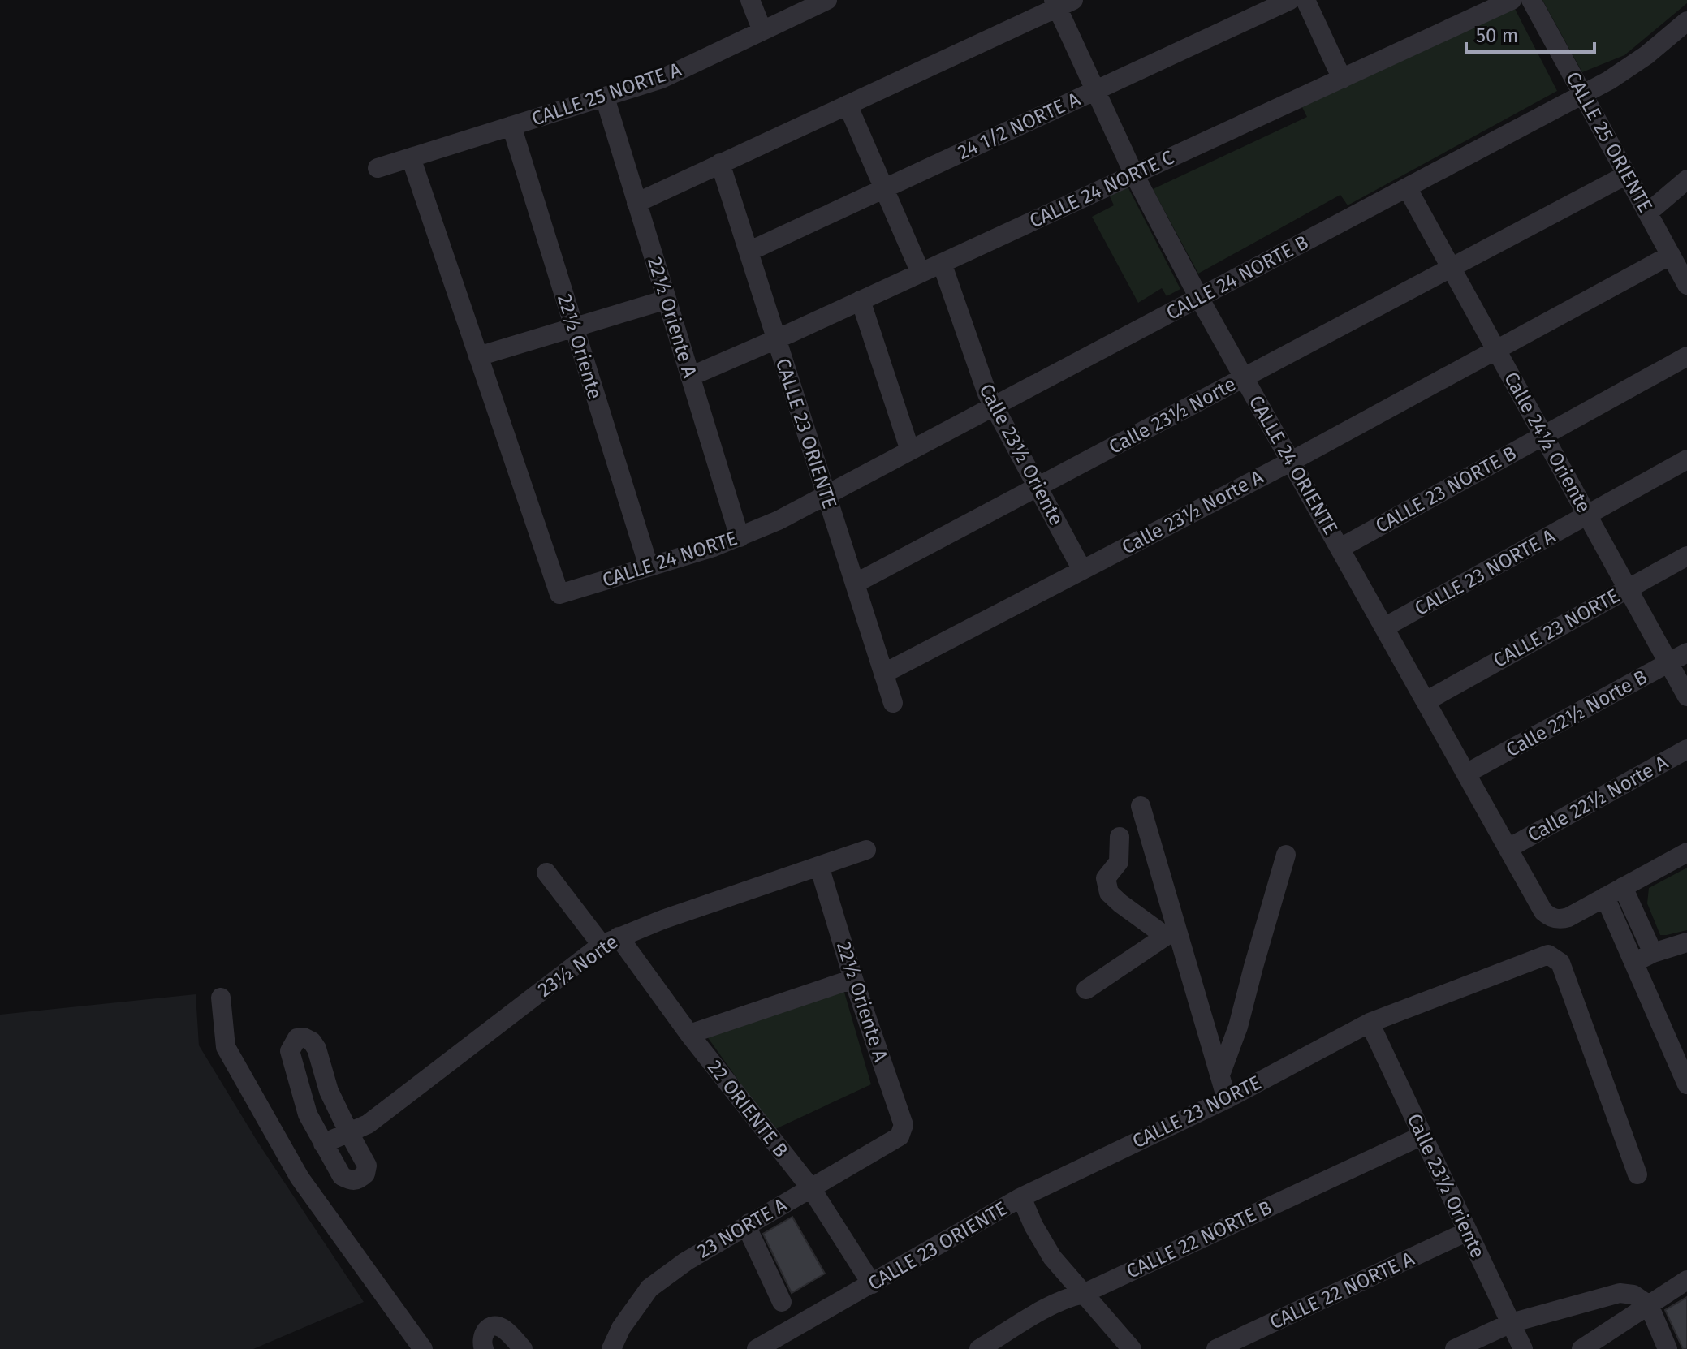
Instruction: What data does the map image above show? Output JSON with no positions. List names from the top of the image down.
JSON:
{
  "streets": {
    "street": [
      "CALLE 25 NORTE A",
      "24 1/2 NORTE A",
      "CALLE 25 ORIENTE",
      "CALLE 24 NORTE C",
      "CALLE 24 NORTE B",
      "22½ Oriente A",
      "22½ Oriente",
      "Calle 23½ Norte",
      "CALLE 23 ORIENTE",
      "Calle 24½ Oriente",
      "Calle 23½ Oriente",
      "CALLE 24 ORIENTE",
      "CALLE 23 NORTE B",
      "Calle 23½ Norte A",
      "CALLE 24 NORTE",
      "CALLE 23 NORTE A",
      "CALLE 23 NORTE",
      "Calle 22½ Norte B",
      "Calle 22½ Norte A",
      "23½ Norte",
      "22 ORIENTE B",
      "23 NORTE A",
      "CALLE 22 NORTE B",
      "CALLE 22 NORTE A"
    ]
  },
  "crossings": [
    ["CALLE 25 NORTE A", "22½ Oriente A"],
    ["CALLE 25 NORTE A", "22½ Oriente"],
    ["24 1/2 NORTE A", "CALLE 23 ORIENTE"],
    ["24 1/2 NORTE A", "CALLE 24 ORIENTE"],
    ["CALLE 25 ORIENTE", "CALLE 24 NORTE B"],
    ["CALLE 25 ORIENTE", "Calle 23½ Norte"],
    ["CALLE 25 ORIENTE", "Calle 23½ Norte A"],
    ["CALLE 24 NORTE C", "22½ Oriente A"],
    ["CALLE 24 NORTE C", "CALLE 23 ORIENTE"],
    ["CALLE 24 NORTE C", "Calle 23½ Oriente"],
    ["CALLE 24 NORTE C", "CALLE 24 ORIENTE"],
    ["CALLE 24 NORTE B", "CALLE 23 ORIENTE"],
    ["CALLE 24 NORTE B", "Calle 24½ Oriente"],
    ["CALLE 24 NORTE B", "Calle 23½ Oriente"],
    ["CALLE 24 NORTE B", "CALLE 24 ORIENTE"],
    ["CALLE 24 NORTE B", "CALLE 24 NORTE"],
    ["22½ Oriente A", "CALLE 24 NORTE"],
    ["22½ Oriente A", "23½ Norte"],
    ["22½ Oriente A", "23 NORTE A"],
    ["22½ Oriente", "CALLE 24 NORTE"],
    ["Calle 23½ Norte", "CALLE 23 ORIENTE"],
    ["Calle 23½ Norte", "Calle 24½ Oriente"],
    ["Calle 23½ Norte", "Calle 23½ Oriente"],
    ["Calle 23½ Norte", "CALLE 24 ORIENTE"],
    ["CALLE 23 ORIENTE", "Calle 23½ Norte A"],
    ["CALLE 23 ORIENTE", "CALLE 23 NORTE"],
    ["CALLE 23 ORIENTE", "22 ORIENTE B"],
    ["CALLE 23 ORIENTE", "CALLE 22 NORTE B"],
    ["Calle 24½ Oriente", "CALLE 23 NORTE B"],
    ["Calle 24½ Oriente", "Calle 23½ Norte A"],
    ["Calle 24½ Oriente", "CALLE 23 NORTE A"],
    ["Calle 24½ Oriente", "CALLE 23 NORTE"],
    ["Calle 24½ Oriente", "Calle 22½ Norte B"],
    ["Calle 23½ Oriente", "Calle 23½ Norte A"],
    ["Calle 23½ Oriente", "CALLE 23 NORTE"],
    ["Calle 23½ Oriente", "CALLE 22 NORTE B"],
    ["Calle 23½ Oriente", "CALLE 22 NORTE A"],
    ["CALLE 24 ORIENTE", "CALLE 23 NORTE B"],
    ["CALLE 24 ORIENTE", "Calle 23½ Norte A"],
    ["CALLE 24 ORIENTE", "CALLE 23 NORTE A"],
    ["CALLE 24 ORIENTE", "CALLE 23 NORTE"],
    ["CALLE 24 ORIENTE", "Calle 22½ Norte B"],
    ["CALLE 24 ORIENTE", "Calle 22½ Norte A"],
    ["23½ Norte", "22 ORIENTE B"],
    ["22 ORIENTE B", "23 NORTE A"]
  ],
  "scale_bar": "50 m"
}
